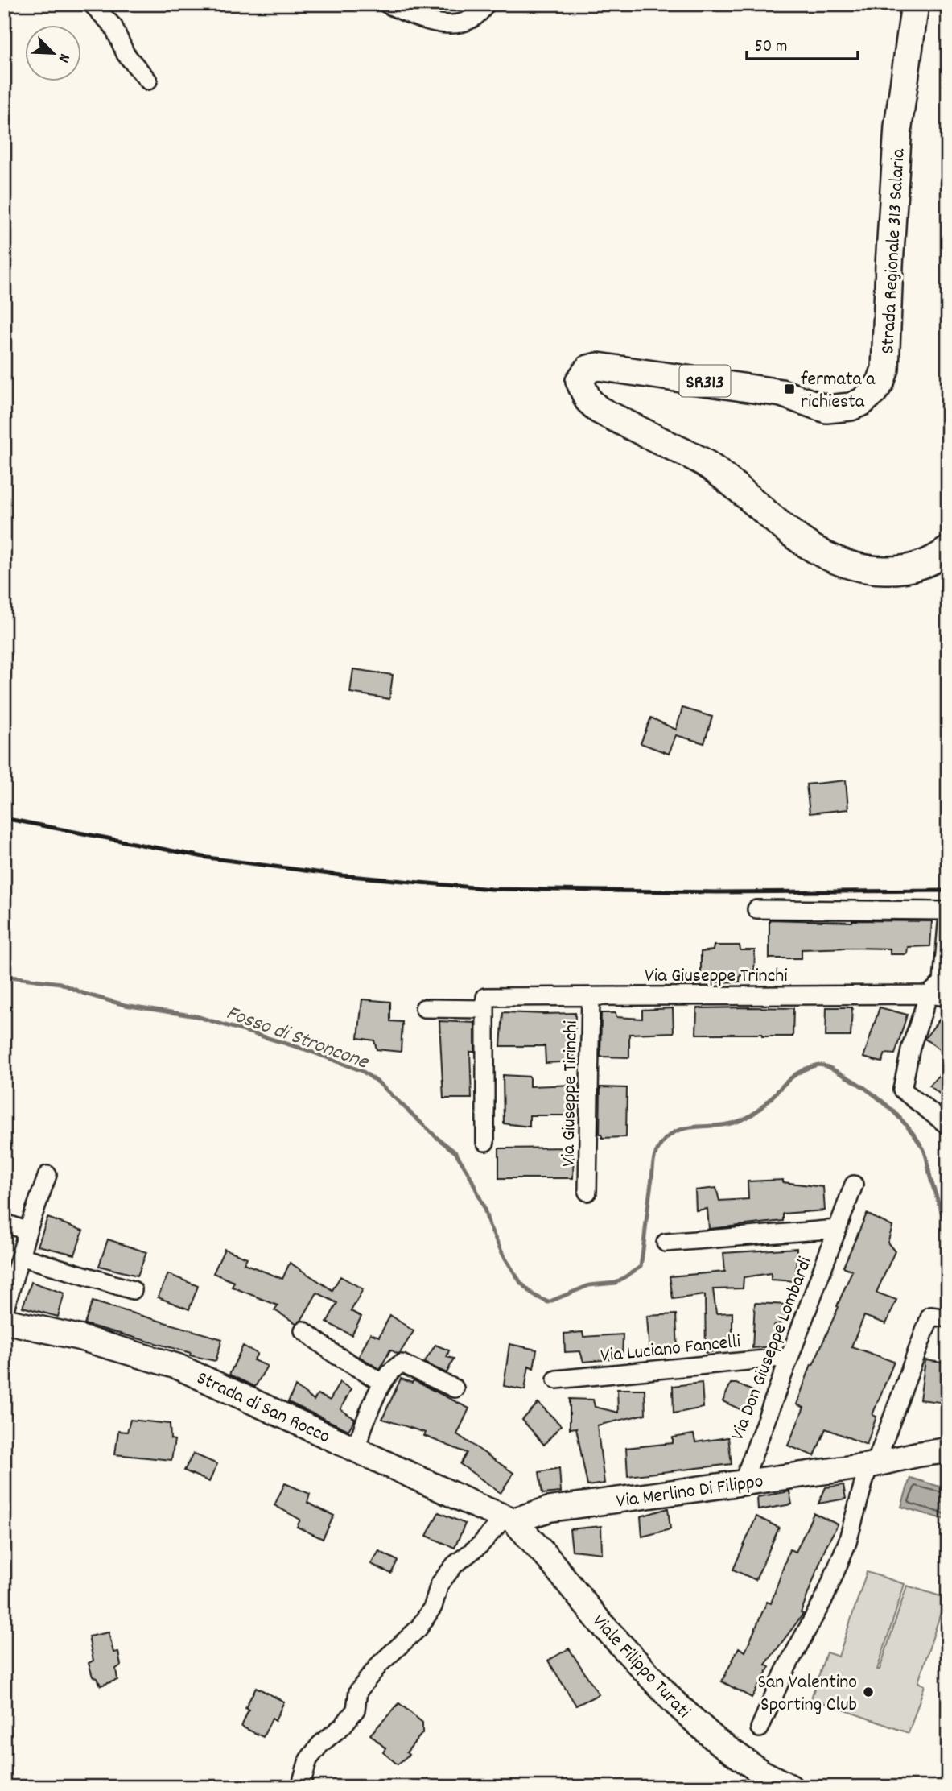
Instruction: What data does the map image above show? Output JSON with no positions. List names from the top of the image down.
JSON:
{
  "streets": {
    "main road": [
      "Strada Regionale 313 Salaria",
      "SR313",
      "Strada di San Rocco",
      "Via Merlino Di Filippo",
      "Viale Filippo Turati"
    ],
    "street": [
      "Via Giuseppe Trinchi",
      "Via Giuseppe Tirinchi",
      "Via Luciano Fancelli",
      "Via Don Giuseppe Lombardi"
    ]
  },
  "crossings": [
    ["Via Giuseppe Trinchi", "Via Giuseppe Tirinchi"],
    ["Via Luciano Fancelli", "Via Don Giuseppe Lombardi"],
    ["Via Don Giuseppe Lombardi", "Via Merlino Di Filippo"],
    ["Strada di San Rocco", "Via Merlino Di Filippo"],
    ["Strada di San Rocco", "Viale Filippo Turati"],
    ["Via Merlino Di Filippo", "Viale Filippo Turati"]
  ],
  "water": ["Fosso di Stroncone"],
  "places": {
    "transit": ["fermata a richiesta"],
    "other": ["San Valentino Sporting Club"]
  },
  "scale_bar": "50 m",
  "north": "bottom right"
}
